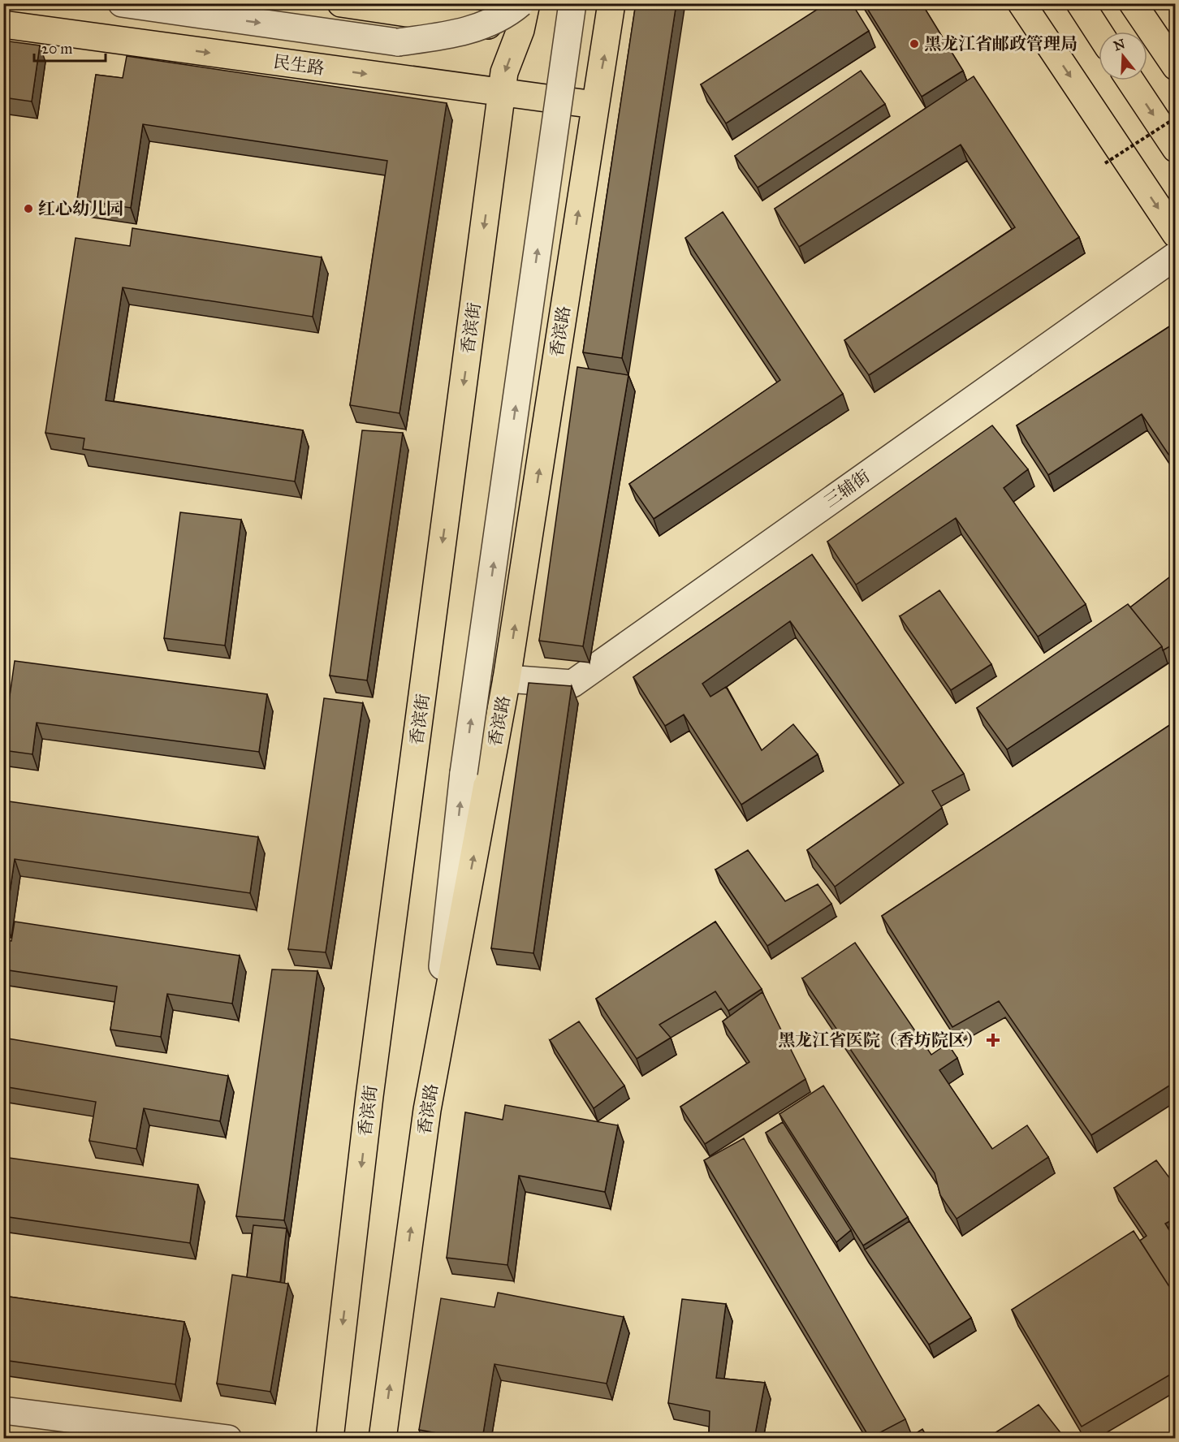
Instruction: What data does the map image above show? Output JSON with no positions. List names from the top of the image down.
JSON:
{
  "streets": {
    "main road": ["民生路", "香滨街", "香滨路"],
    "street": ["三辅街"]
  },
  "crossings": [
    ["民生路", "香滨街"],
    ["民生路", "香滨路"],
    ["香滨路", "三辅街"]
  ],
  "one_way": ["香滨街", "香滨路"],
  "places": {
    "other": ["黑龙江省邮政管理局", "红心幼儿园"],
    "health": ["黑龙江省医院（香坊院区）"]
  },
  "scale_bar": "20 m",
  "north": "top"
}
